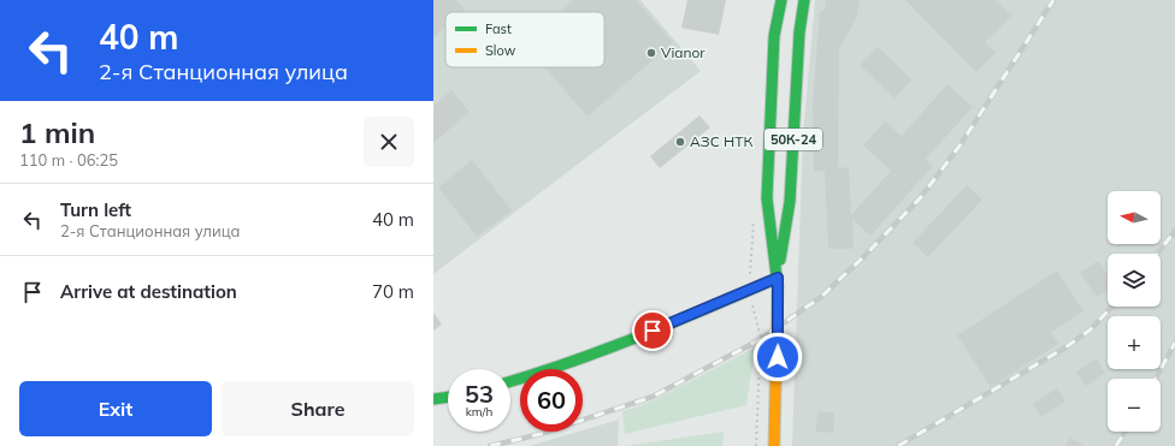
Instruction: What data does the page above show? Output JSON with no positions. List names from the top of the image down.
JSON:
{
  "streets": {
    "main road": ["50К-24"]
  },
  "places": ["Vianor", "АЗС НТК"],
  "legend": ["Fast", "Slow"],
  "north": "left",
  "page": {
    "turn": ["40 m", "2-я Станционная улица"],
    "heading": ["1 min", "110 m · 06:25"],
    "list": [
      {
        "name": "Turn left",
        "note": "2-я Станционная улица",
        "value": "40 m"
      },
      {
        "name": "Arrive at destination",
        "value": "70 m"
      }
    ],
    "map_buttons": ["+", "−"],
    "speed": "53 km/h",
    "limit": "60",
    "buttons": ["Exit", "Share"]
  }
}
